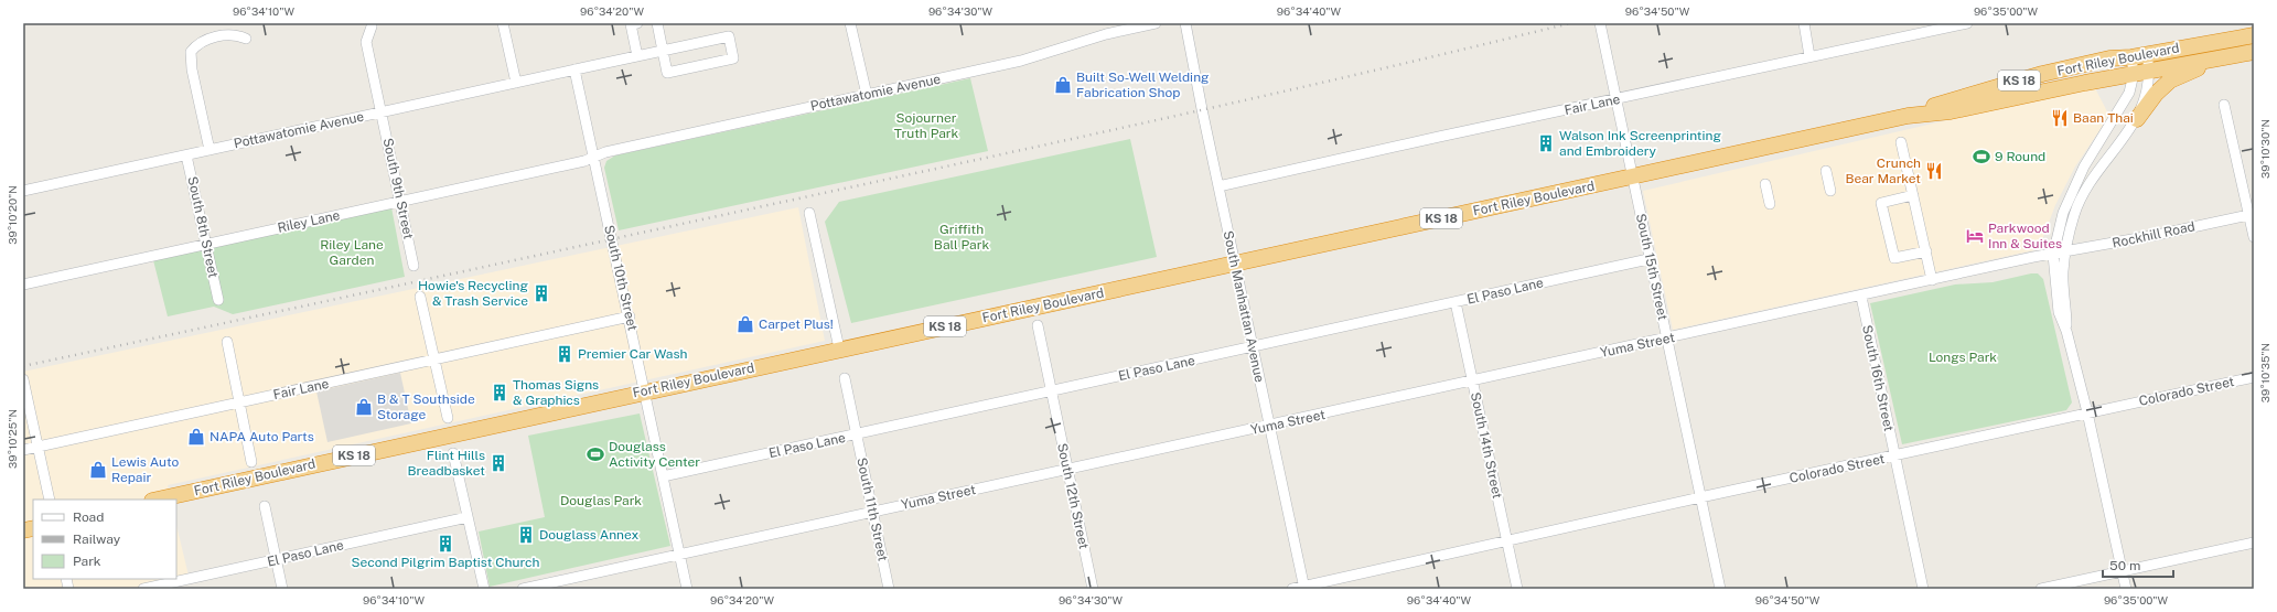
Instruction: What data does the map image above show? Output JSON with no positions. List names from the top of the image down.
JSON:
{
  "streets": {
    "highway": ["Fort Riley Boulevard", "KS 18"],
    "street": [
      "Pottawatomie Avenue",
      "Fair Lane",
      "South 9th Street",
      "Riley Lane",
      "South 8th Street",
      "Rockhill Road",
      "South 15th Street",
      "South 10th Street",
      "El Paso Lane",
      "South Manhattan Avenue",
      "Yuma Street",
      "South 16th Street",
      "Colorado Street",
      "South 14th Street",
      "South 12th Street",
      "South 11th Street"
    ]
  },
  "crossings": [
    ["Fort Riley Boulevard", "South 15th Street"],
    ["Fort Riley Boulevard", "South 10th Street"],
    ["Fort Riley Boulevard", "South Manhattan Avenue"],
    ["Pottawatomie Avenue", "South 9th Street"],
    ["Pottawatomie Avenue", "Riley Lane"],
    ["Pottawatomie Avenue", "South 8th Street"],
    ["Pottawatomie Avenue", "South 10th Street"],
    ["Fair Lane", "South 15th Street"],
    ["Fair Lane", "South 10th Street"],
    ["Fair Lane", "South Manhattan Avenue"],
    ["South 9th Street", "Riley Lane"],
    ["Riley Lane", "South 8th Street"],
    ["Riley Lane", "South 10th Street"],
    ["Rockhill Road", "Yuma Street"],
    ["South 15th Street", "El Paso Lane"],
    ["South 15th Street", "Yuma Street"],
    ["South 15th Street", "Colorado Street"],
    ["South 10th Street", "El Paso Lane"],
    ["South 10th Street", "Yuma Street"],
    ["El Paso Lane", "South Manhattan Avenue"],
    ["El Paso Lane", "South 14th Street"],
    ["El Paso Lane", "South 12th Street"],
    ["El Paso Lane", "South 11th Street"],
    ["South Manhattan Avenue", "Yuma Street"],
    ["South Manhattan Avenue", "Colorado Street"],
    ["Yuma Street", "South 16th Street"],
    ["Yuma Street", "South 14th Street"],
    ["Yuma Street", "South 12th Street"],
    ["Yuma Street", "South 11th Street"],
    ["South 16th Street", "Colorado Street"],
    ["Colorado Street", "South 14th Street"]
  ],
  "parks": [
    "Sojourner Truth Park",
    "Griffith Ball Park",
    "Riley Lane Garden",
    "Longs Park",
    "Douglas Park"
  ],
  "places": {
    "shop": [
      "Built So-Well Welding Fabrication Shop",
      "Carpet Plus!",
      "B & T Southside Storage",
      "NAPA Auto Parts",
      "Lewis Auto Repair"
    ],
    "restaurant": ["Baan Thai", "Crunch Bear Market"],
    "building": [
      "Walson Ink Screenprinting and Embroidery",
      "Howie's Recycling & Trash Service",
      "Premier Car Wash",
      "Thomas Signs & Graphics",
      "Flint Hills Breadbasket",
      "Douglass Annex",
      "Second Pilgrim Baptist Church"
    ],
    "sports": ["9 Round", "Douglass Activity Center"],
    "hotel": ["Parkwood Inn & Suites"]
  },
  "legend": ["Road", "Railway", "Park"],
  "scale_bar": "50 m",
  "coordinates": [
    "96°34'10\"W",
    "96°34'20\"W",
    "96°34'30\"W",
    "96°34'40\"W",
    "96°34'50\"W",
    "96°35'00\"W",
    "39°10'30\"N",
    "39°10'20\"N",
    "39°10'35\"N",
    "39°10'25\"N"
  ]
}
